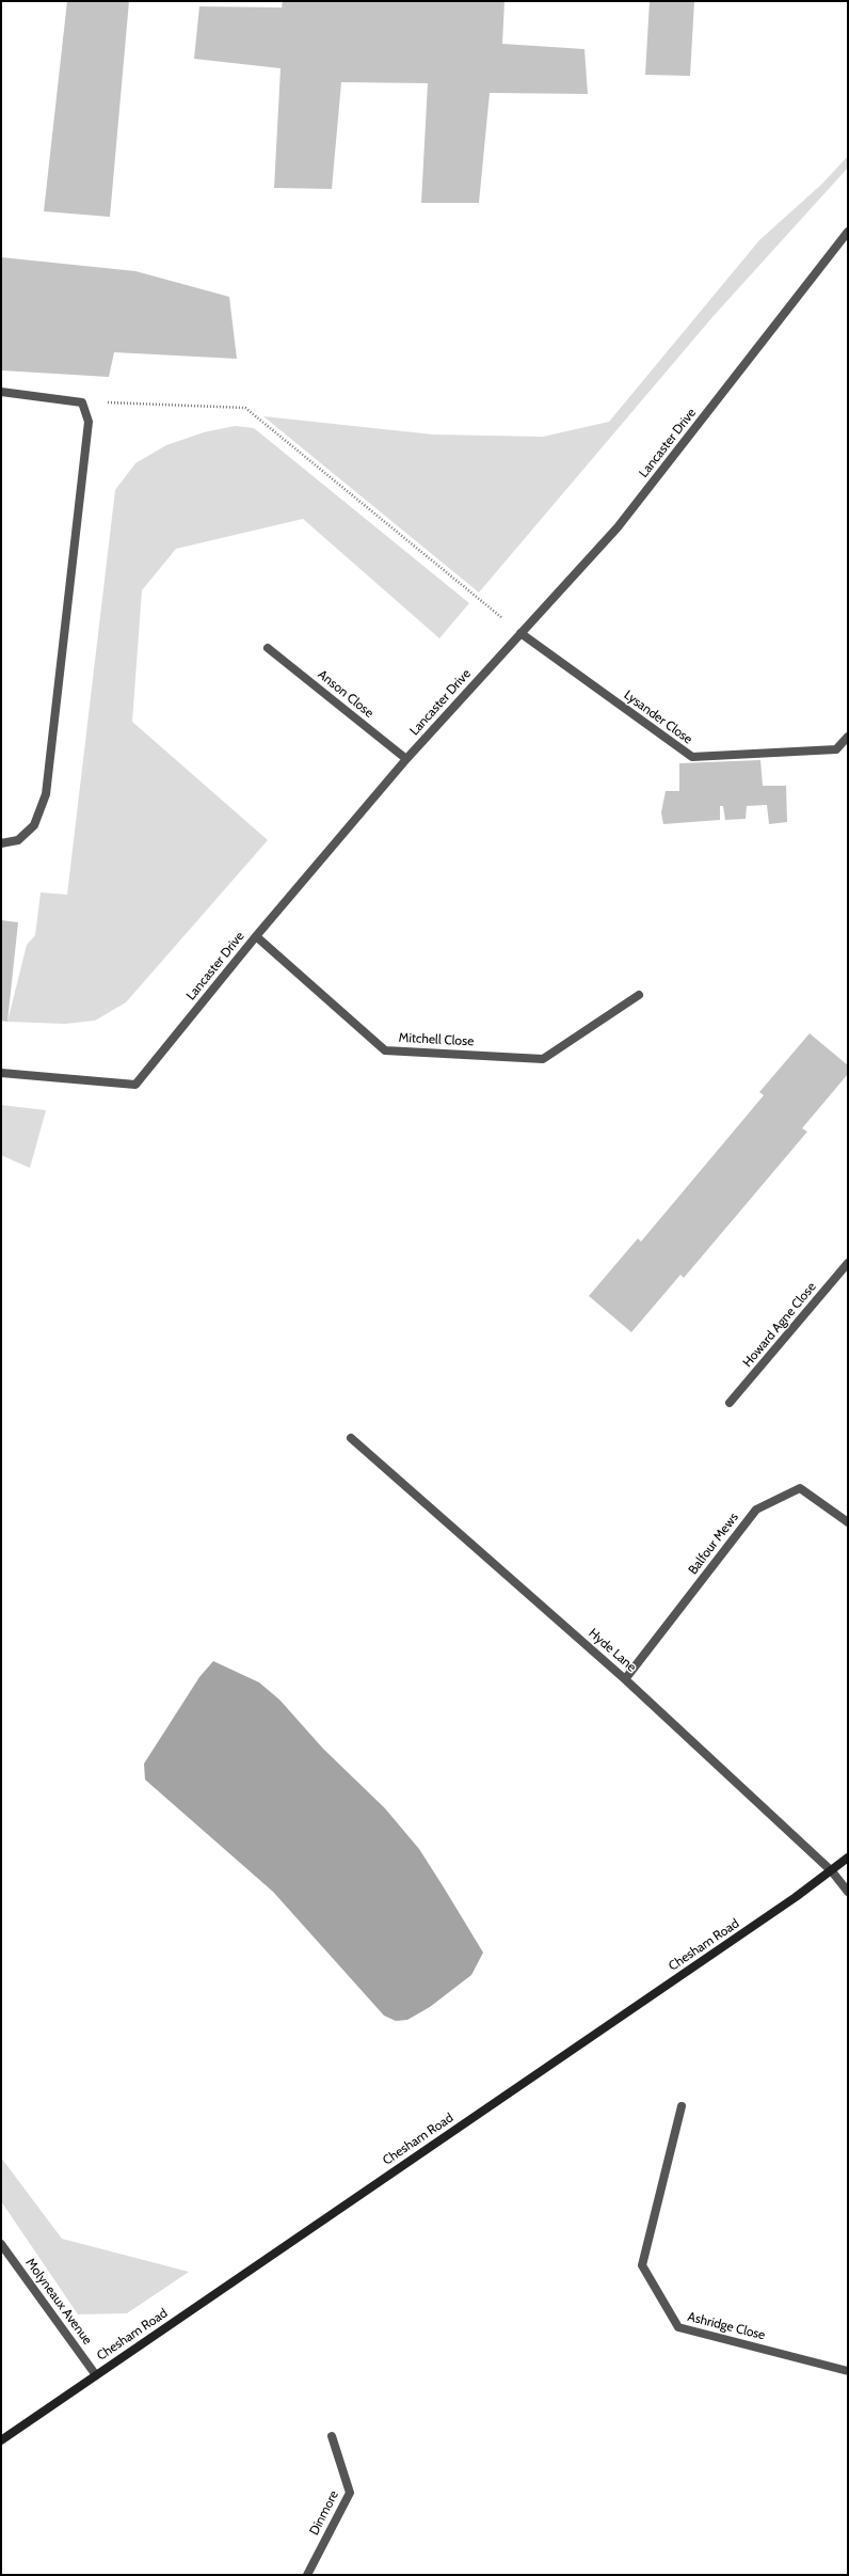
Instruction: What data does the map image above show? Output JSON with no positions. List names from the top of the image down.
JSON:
{
  "streets": {
    "main road": ["Chesham Road"],
    "street": [
      "Lancaster Drive",
      "Anson Close",
      "Lysander Close",
      "Mitchell Close",
      "Howard Agne Close",
      "Balfour Mews",
      "Hyde Lane",
      "Molyneaux Avenue",
      "Ashridge Close",
      "Dinmore"
    ]
  },
  "crossings": [
    ["Lancaster Drive", "Anson Close"],
    ["Lancaster Drive", "Lysander Close"],
    ["Lancaster Drive", "Mitchell Close"],
    ["Balfour Mews", "Hyde Lane"],
    ["Hyde Lane", "Chesham Road"],
    ["Chesham Road", "Molyneaux Avenue"]
  ]
}
